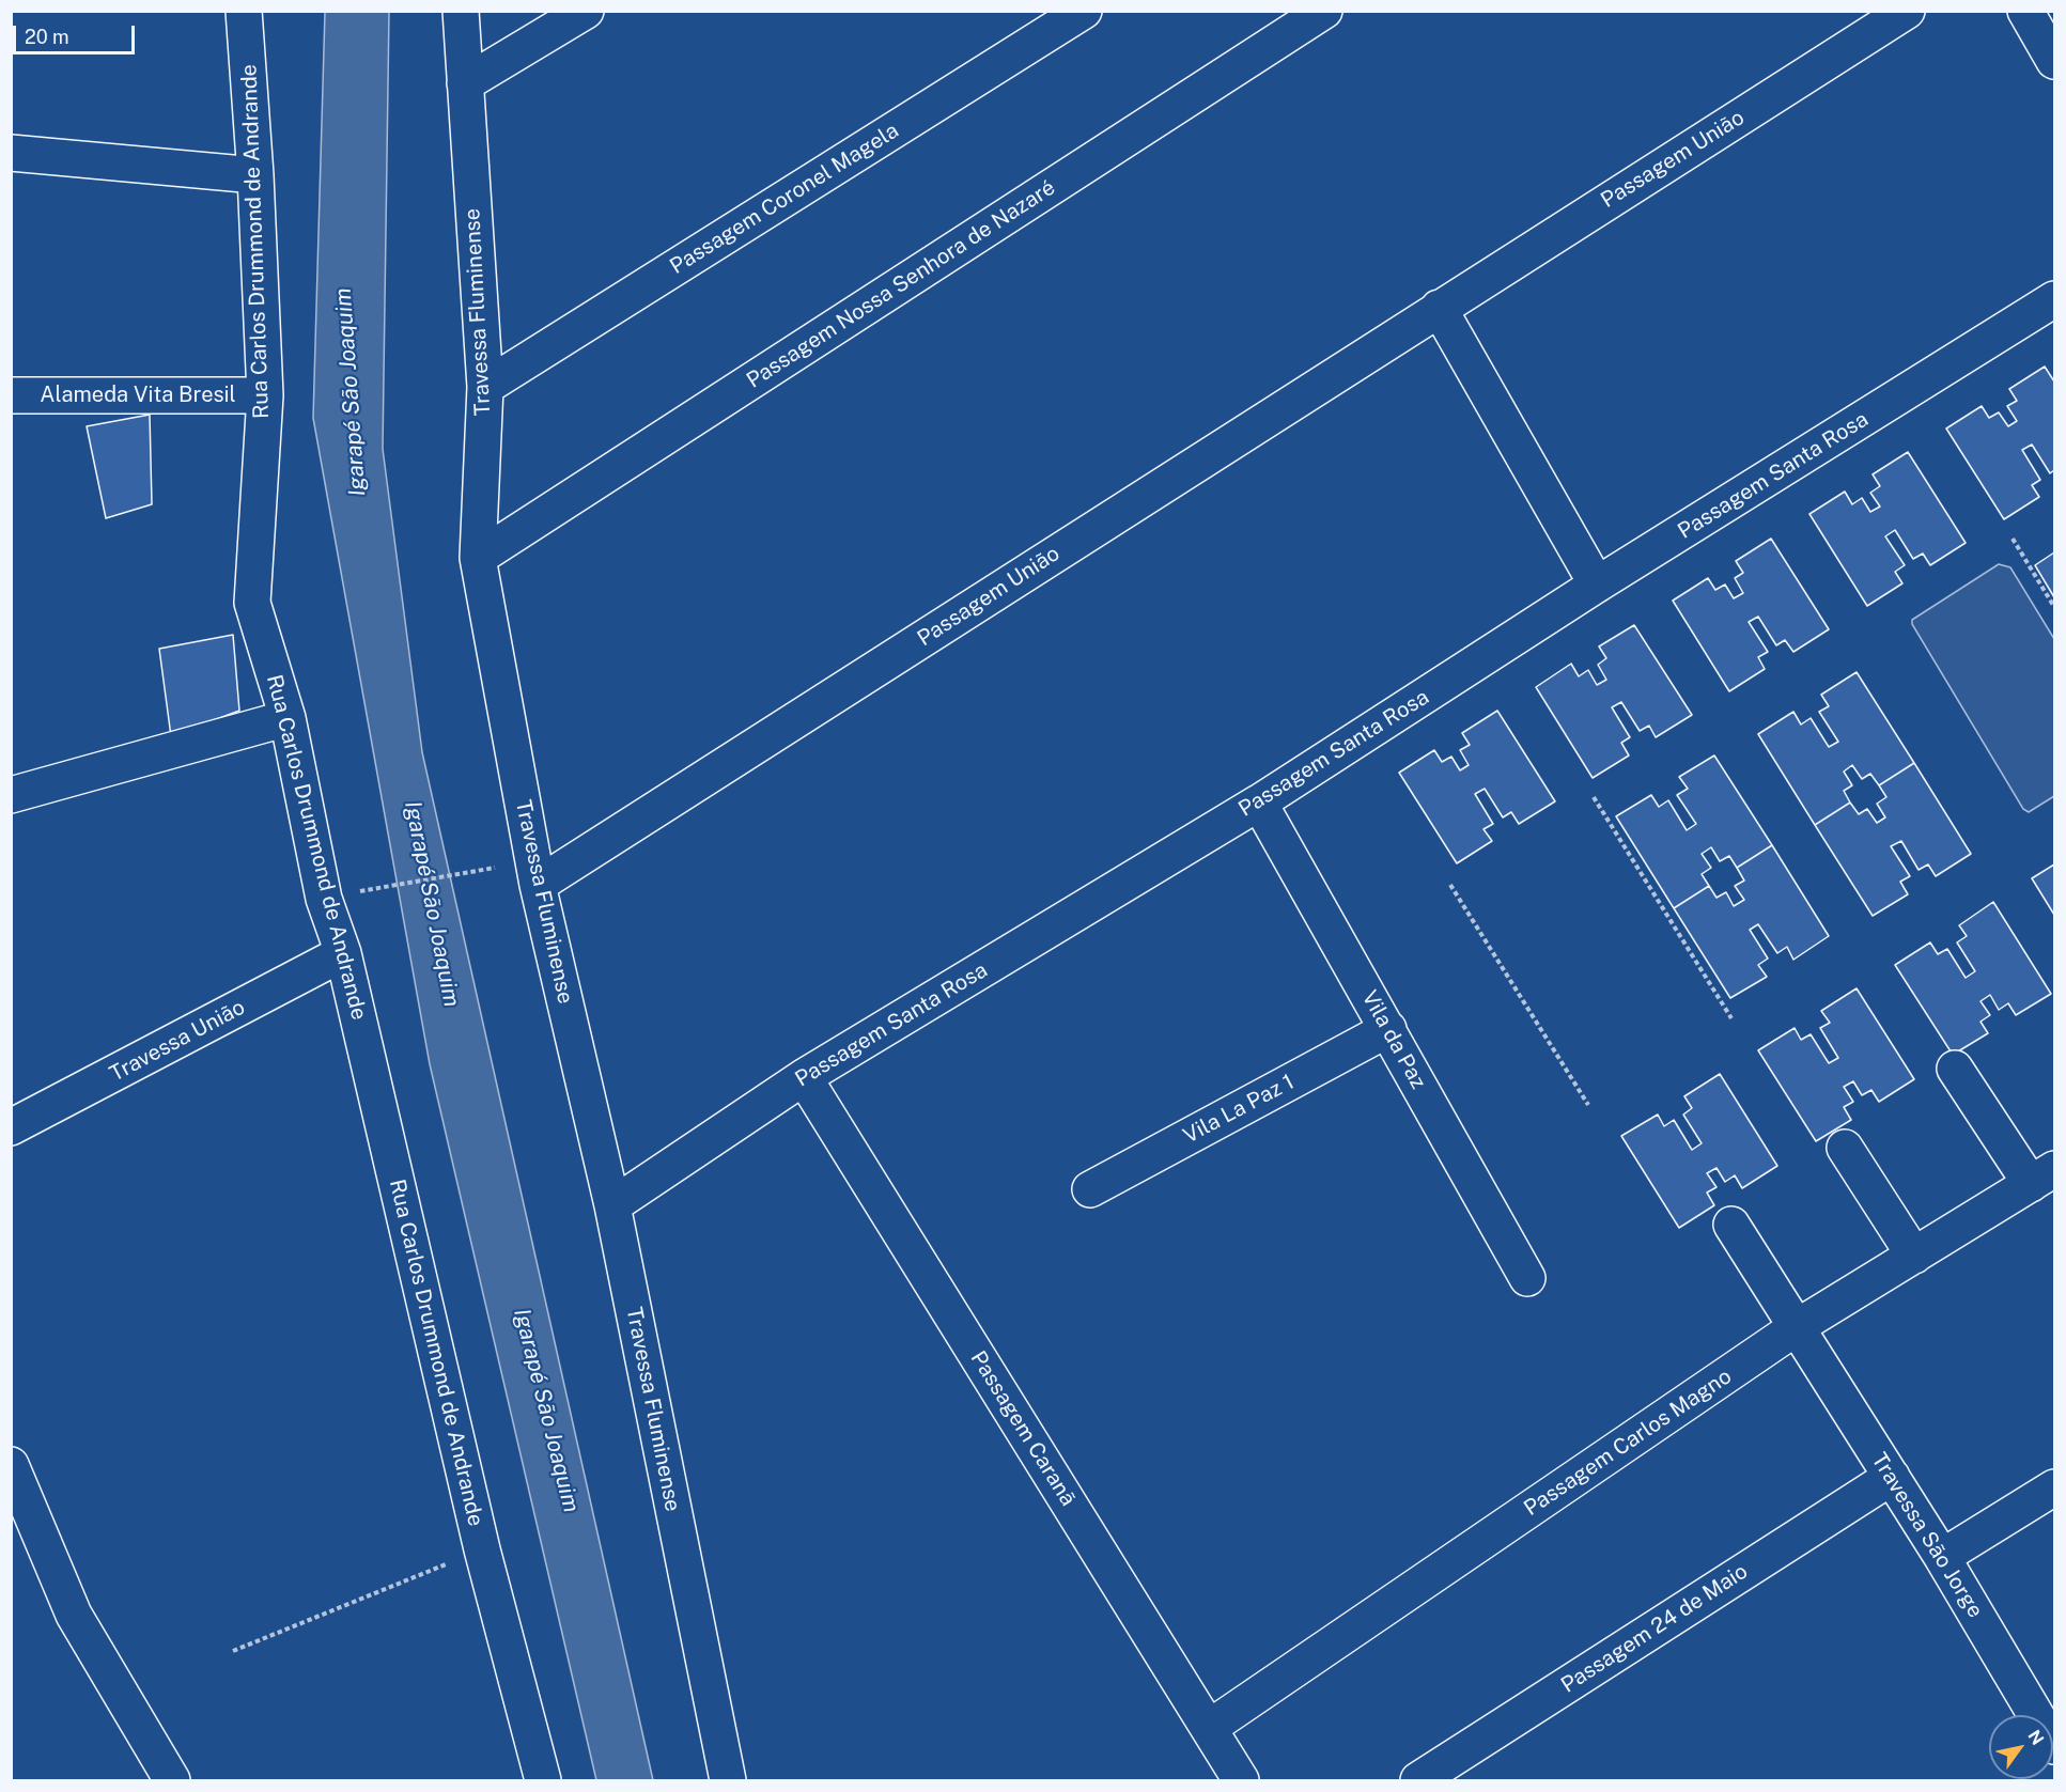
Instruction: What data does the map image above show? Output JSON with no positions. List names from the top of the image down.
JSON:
{
  "streets": {
    "street": [
      "Passagem União",
      "Passagem Coronel Magela",
      "Rua Carlos Drummond de Andrande",
      "Passagem Nossa Senhora de Nazaré",
      "Travessa Fluminense",
      "Alameda Vita Bresil",
      "Passagem Santa Rosa",
      "Vila da Paz",
      "Travessa União",
      "Vila La Paz 1",
      "Passagem Caranã",
      "Passagem Carlos Magno",
      "Travessa São Jorge",
      "Passagem 24 de Maio"
    ]
  },
  "crossings": [
    ["Passagem União", "Travessa Fluminense"],
    ["Passagem Coronel Magela", "Travessa Fluminense"],
    ["Rua Carlos Drummond de Andrande", "Alameda Vita Bresil"],
    ["Rua Carlos Drummond de Andrande", "Travessa União"],
    ["Passagem Nossa Senhora de Nazaré", "Travessa Fluminense"],
    ["Travessa Fluminense", "Passagem Santa Rosa"],
    ["Passagem Santa Rosa", "Vila da Paz"],
    ["Passagem Santa Rosa", "Passagem Caranã"],
    ["Vila da Paz", "Vila La Paz 1"],
    ["Passagem Caranã", "Passagem Carlos Magno"],
    ["Passagem Carlos Magno", "Travessa São Jorge"],
    ["Travessa São Jorge", "Passagem 24 de Maio"]
  ],
  "water": ["Igarapé São Joaquim"],
  "scale_bar": "20 m",
  "north": "top right"
}
